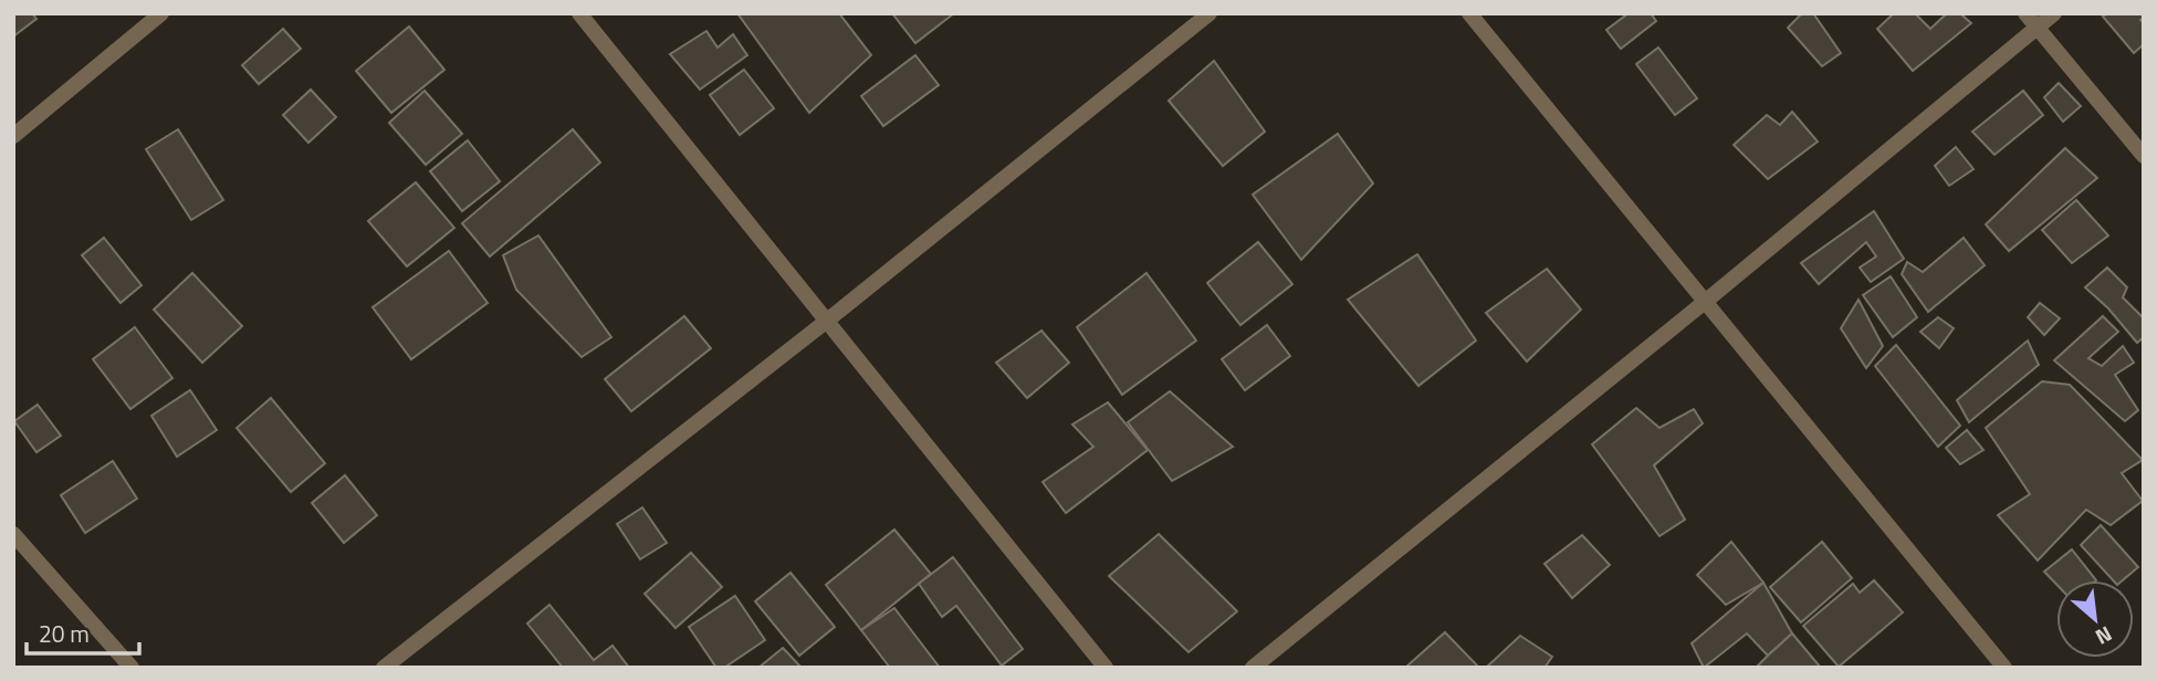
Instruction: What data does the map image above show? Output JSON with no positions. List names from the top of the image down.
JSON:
{
  "scale_bar": "20 m",
  "north": "bottom right"
}
